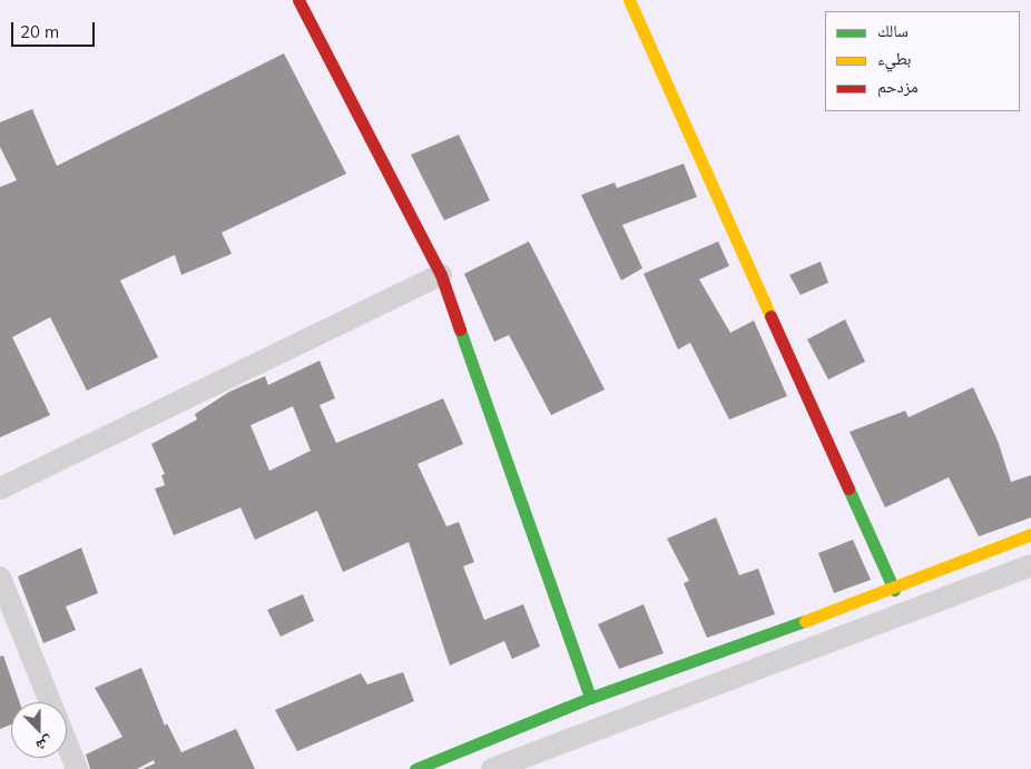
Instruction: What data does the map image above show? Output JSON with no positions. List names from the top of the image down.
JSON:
{
  "legend": ["سالك", "بطيء", "مزدحم"],
  "scale_bar": "20 m",
  "north": "bottom"
}
